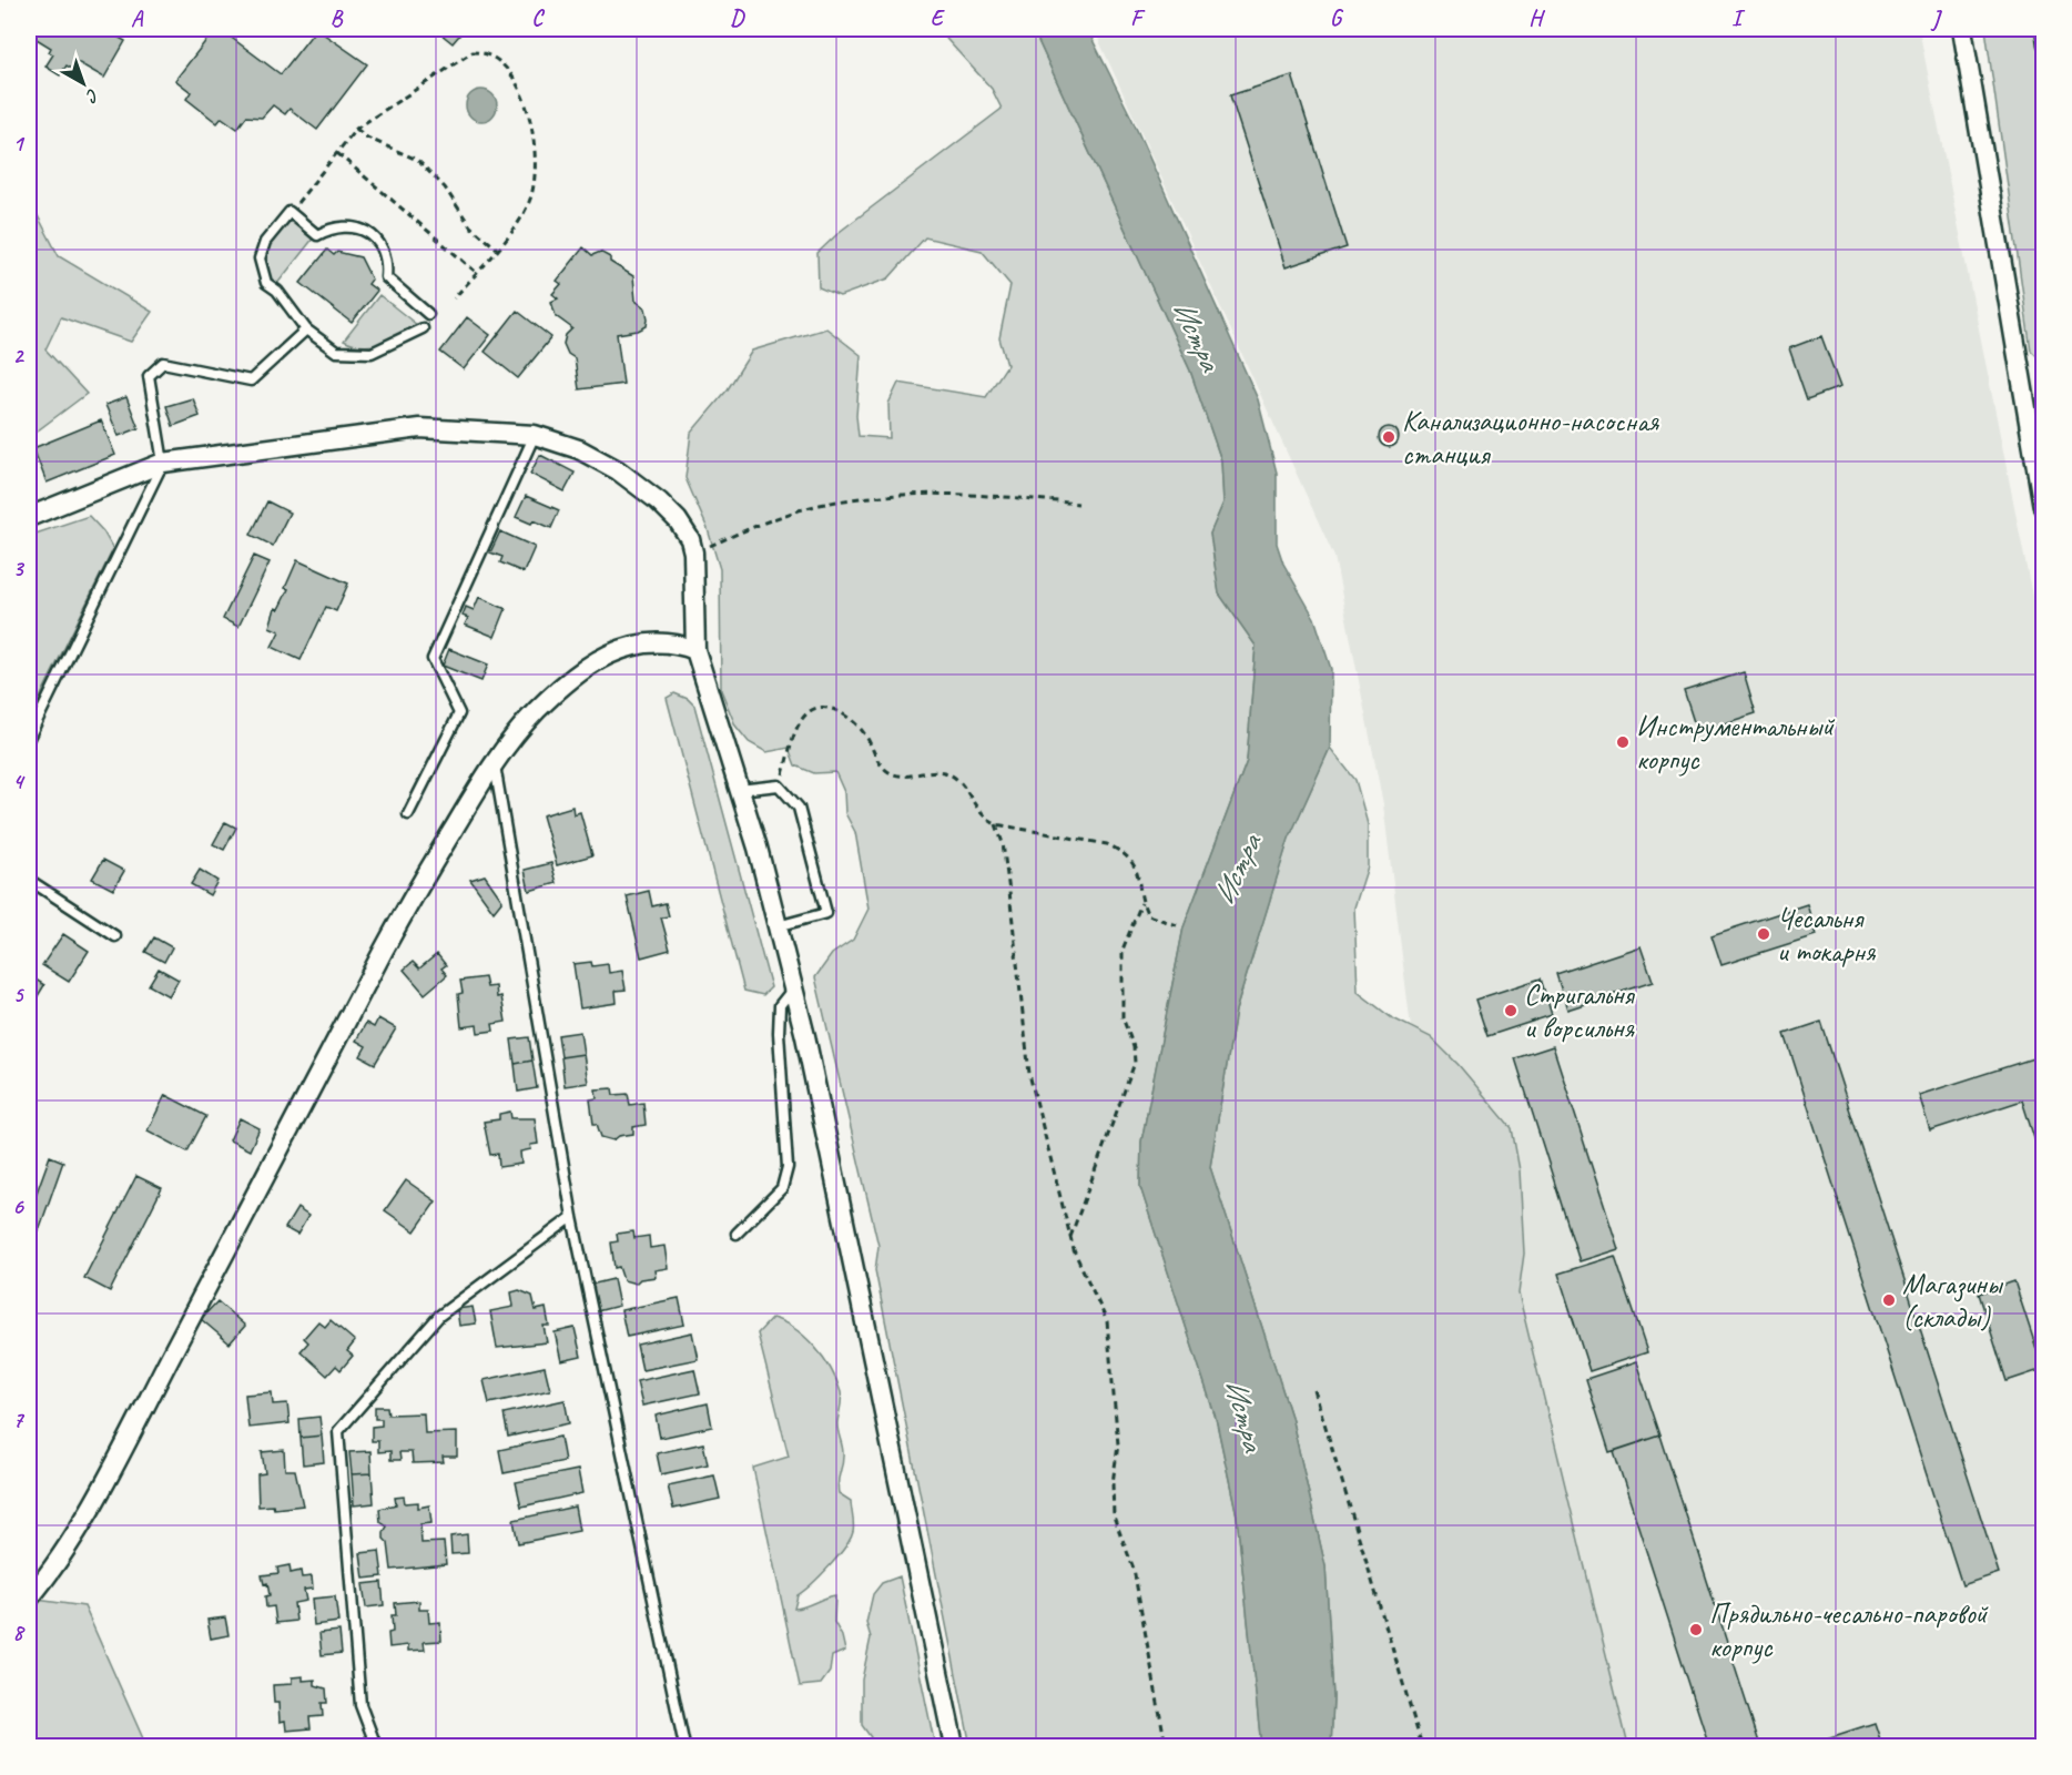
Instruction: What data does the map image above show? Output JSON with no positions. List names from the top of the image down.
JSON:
{
  "water": ["Истра"],
  "places": [
    "Канализационно-насосная станция",
    "Инструментальный корпус",
    "Чесальня и токарня",
    "Стригальня и ворсильня",
    "Магазины (склады)",
    "Прядильно-чесально-паровой корпус"
  ],
  "north": "bottom right",
  "grid": {
    "columns": [
      "A",
      "B",
      "C",
      "D",
      "E",
      "F",
      "G",
      "H",
      "I",
      "J"
    ],
    "rows": [
      "1",
      "2",
      "3",
      "4",
      "5",
      "6",
      "7",
      "8"
    ]
  }
}
